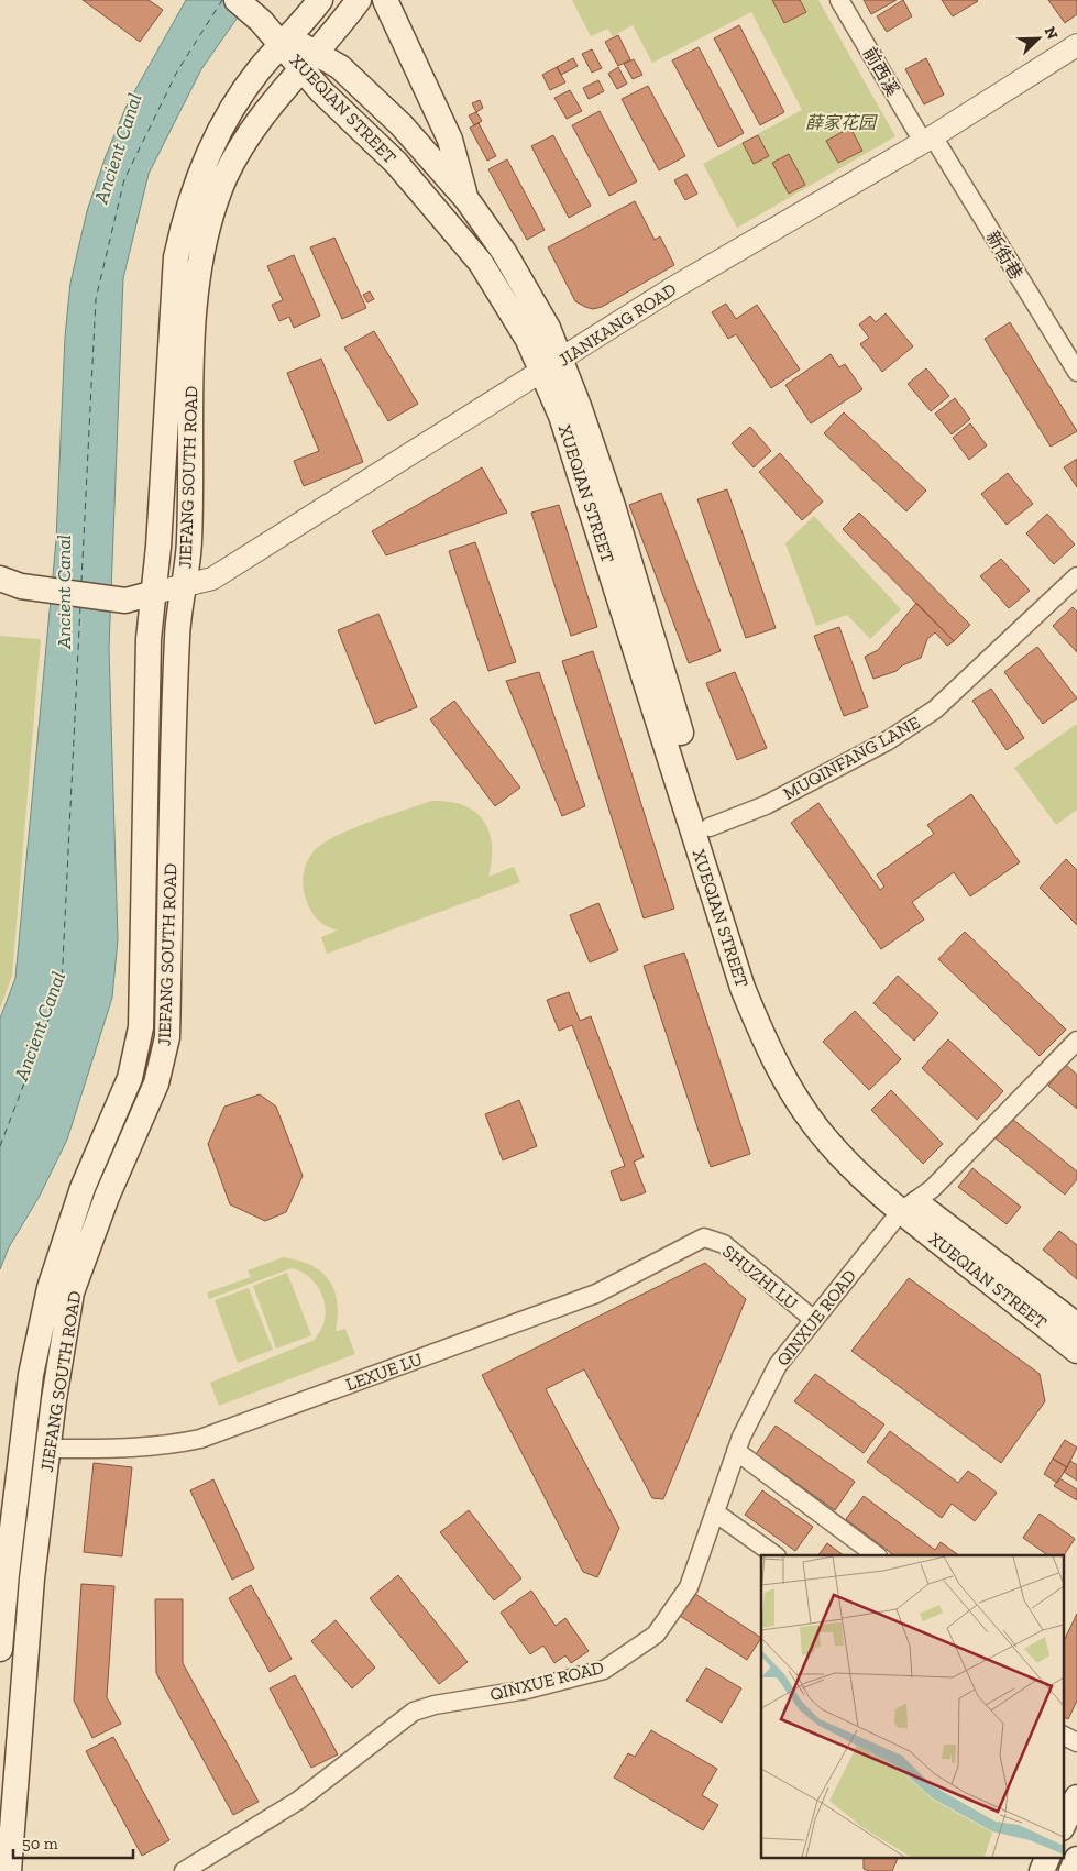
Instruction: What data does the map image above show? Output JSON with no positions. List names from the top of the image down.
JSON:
{
  "streets": {
    "main road": ["XUEQIAN STREET", "JIEFANG SOUTH ROAD"],
    "street": [
      "前西溪",
      "新街巷",
      "JIANKANG ROAD",
      "MUQINFANG LANE",
      "SHUZHI LU",
      "QINXUE ROAD",
      "LEXUE LU"
    ]
  },
  "crossings": [
    ["前西溪", "新街巷"],
    ["前西溪", "JIANKANG ROAD"],
    ["XUEQIAN STREET", "JIANKANG ROAD"],
    ["XUEQIAN STREET", "JIEFANG SOUTH ROAD"],
    ["XUEQIAN STREET", "MUQINFANG LANE"],
    ["XUEQIAN STREET", "QINXUE ROAD"],
    ["新街巷", "JIANKANG ROAD"],
    ["JIANKANG ROAD", "JIEFANG SOUTH ROAD"],
    ["JIEFANG SOUTH ROAD", "LEXUE LU"],
    ["SHUZHI LU", "QINXUE ROAD"],
    ["SHUZHI LU", "LEXUE LU"]
  ],
  "water": ["Ancient Canal"],
  "parks": ["薛家花园"],
  "scale_bar": "50 m",
  "north": "top right"
}
